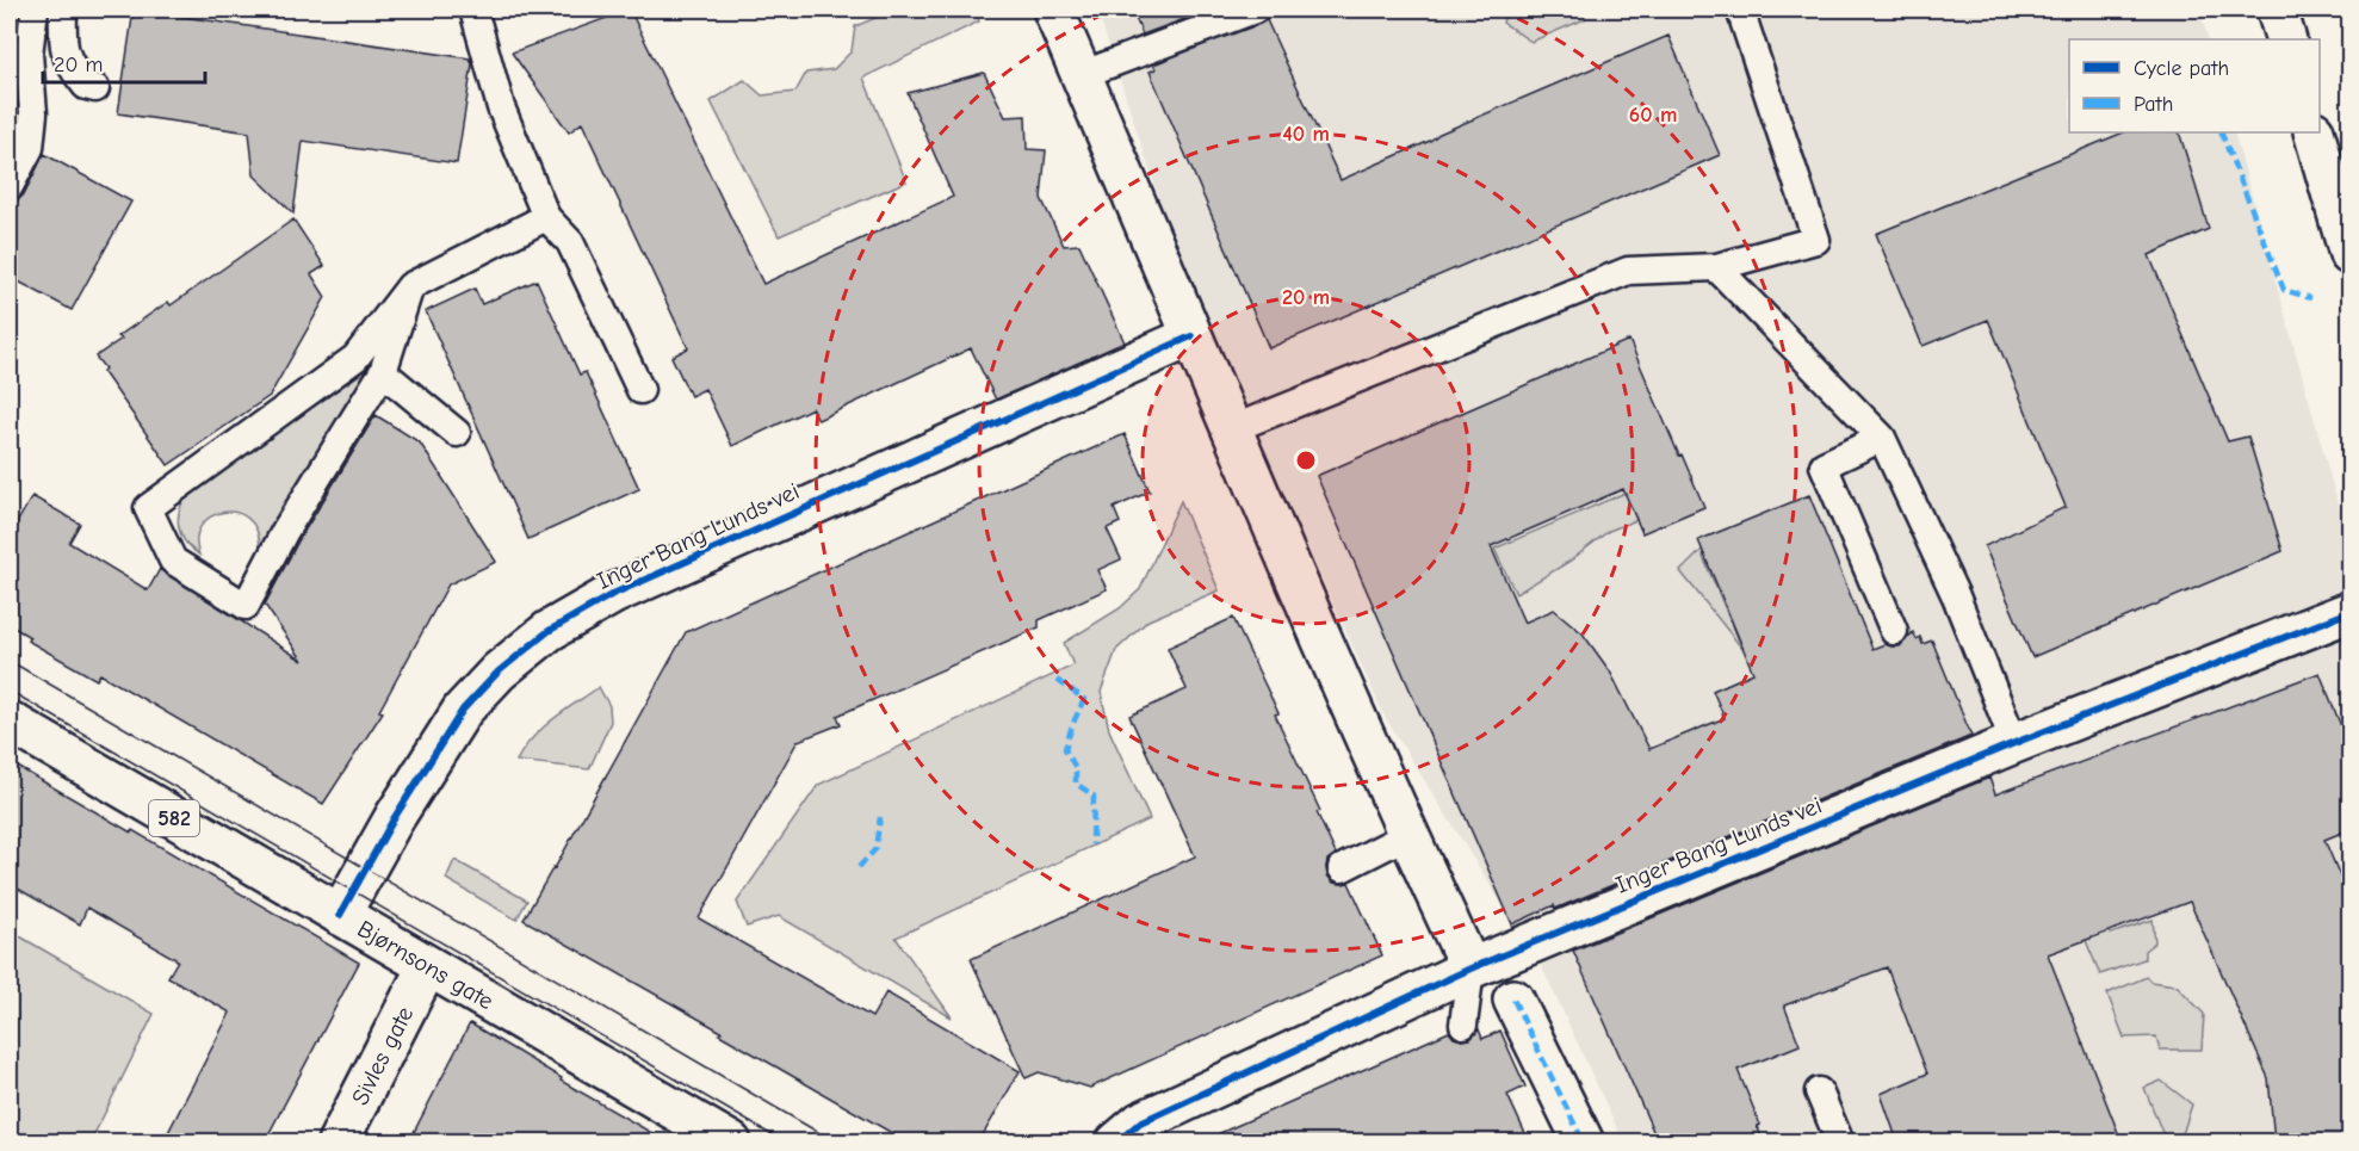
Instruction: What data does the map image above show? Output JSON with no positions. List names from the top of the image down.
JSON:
{
  "streets": {
    "main road": [
      "Inger Bang Lunds vei",
      "582",
      "Bjørnsons gate",
      "Sivles gate"
    ]
  },
  "crossings": [
    ["Inger Bang Lunds vei", "Bjørnsons gate"],
    ["Bjørnsons gate", "Sivles gate"]
  ],
  "legend": ["Cycle path", "Path"],
  "scale_bar": "20 m",
  "rings": ["60 m", "40 m", "20 m"]
}
